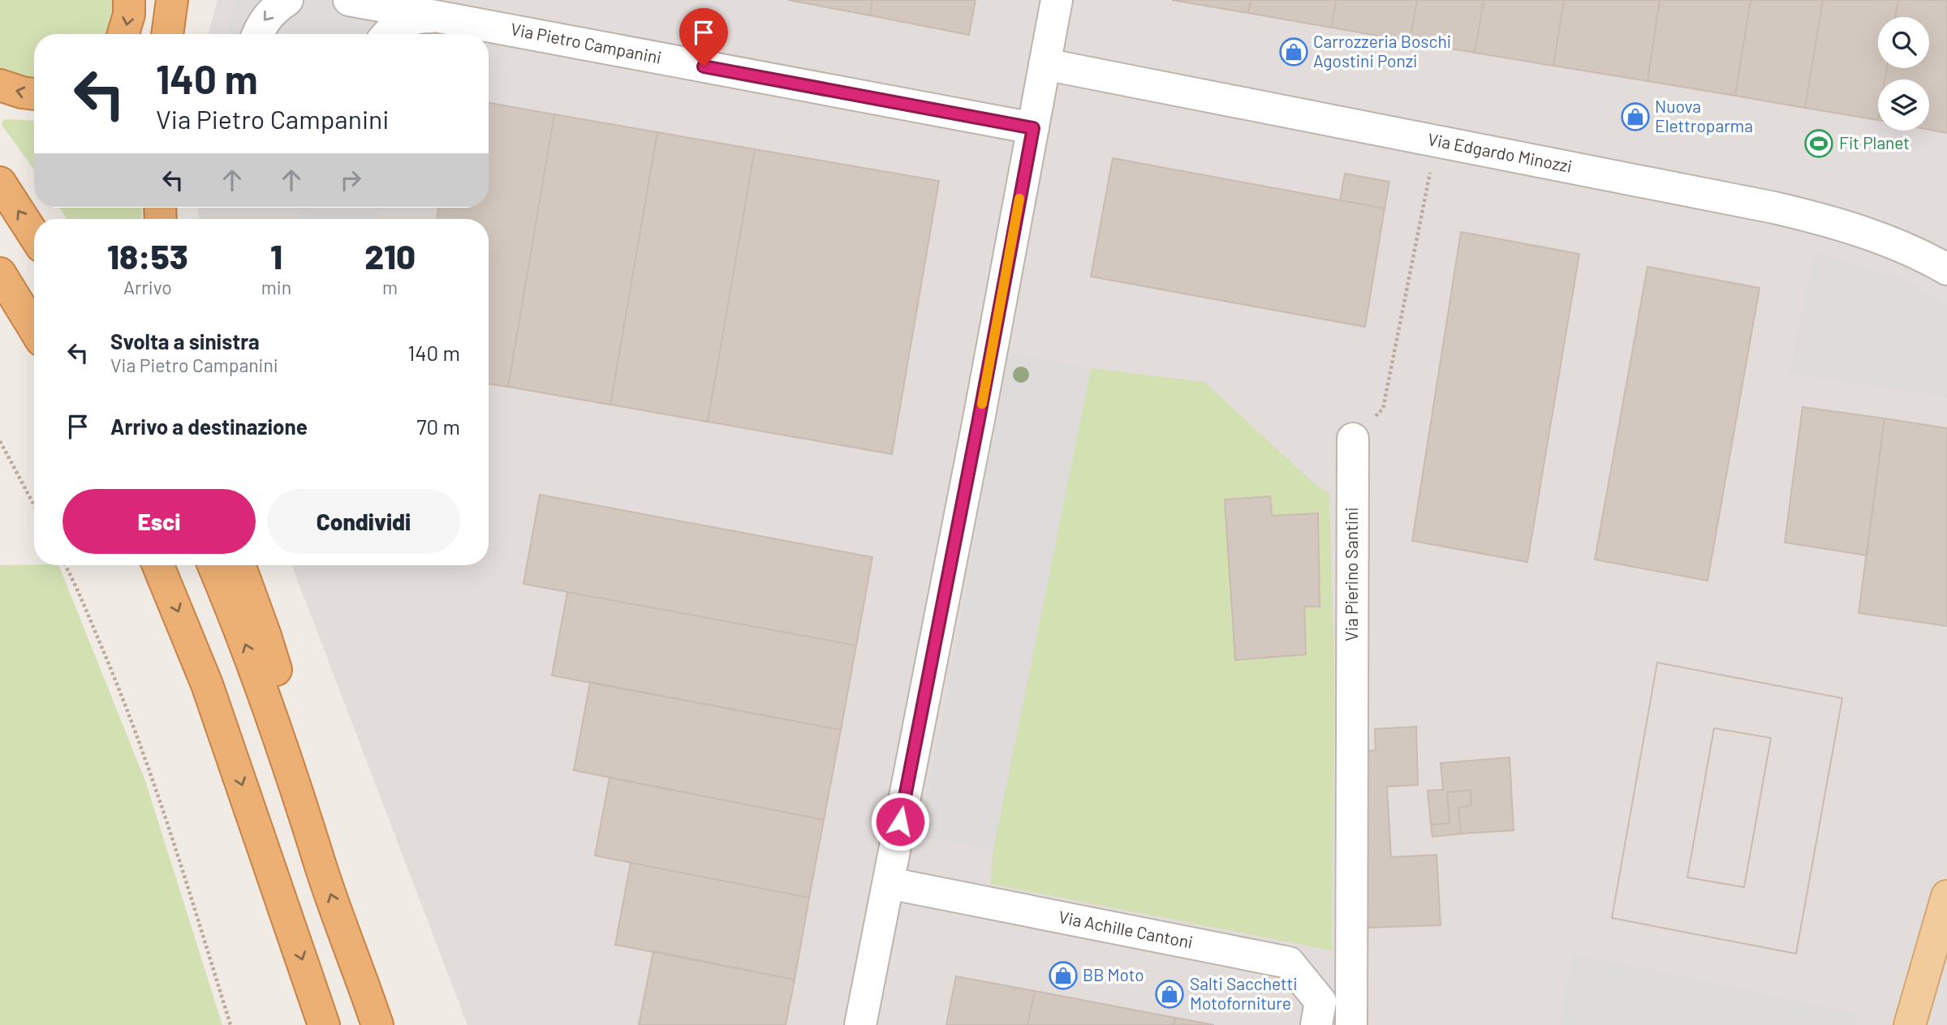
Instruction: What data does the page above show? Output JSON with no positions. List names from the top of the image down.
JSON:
{
  "streets": {
    "street": [
      "Via Pietro Campanini",
      "Via Edgardo Minozzi",
      "Via Pierino Santini",
      "Via Achille Cantoni"
    ]
  },
  "places": {
    "shop": [
      "Carrozzeria Boschi Agostini Ponzi",
      "Nuova Elettroparma",
      "BB Moto",
      "Salti Sacchetti Motoforniture"
    ],
    "sports": ["Fit Planet"]
  },
  "page": {
    "turn": ["140 m", "Via Pietro Campanini"],
    "eta": [
      "18:53",
      "Arrivo",
      "1",
      "min",
      "210",
      "m"
    ],
    "list": [
      {
        "name": "Svolta a sinistra",
        "note": "Via Pietro Campanini",
        "value": "140 m"
      },
      {
        "name": "Arrivo a destinazione",
        "value": "70 m"
      }
    ],
    "buttons": ["Esci", "Condividi"]
  }
}
